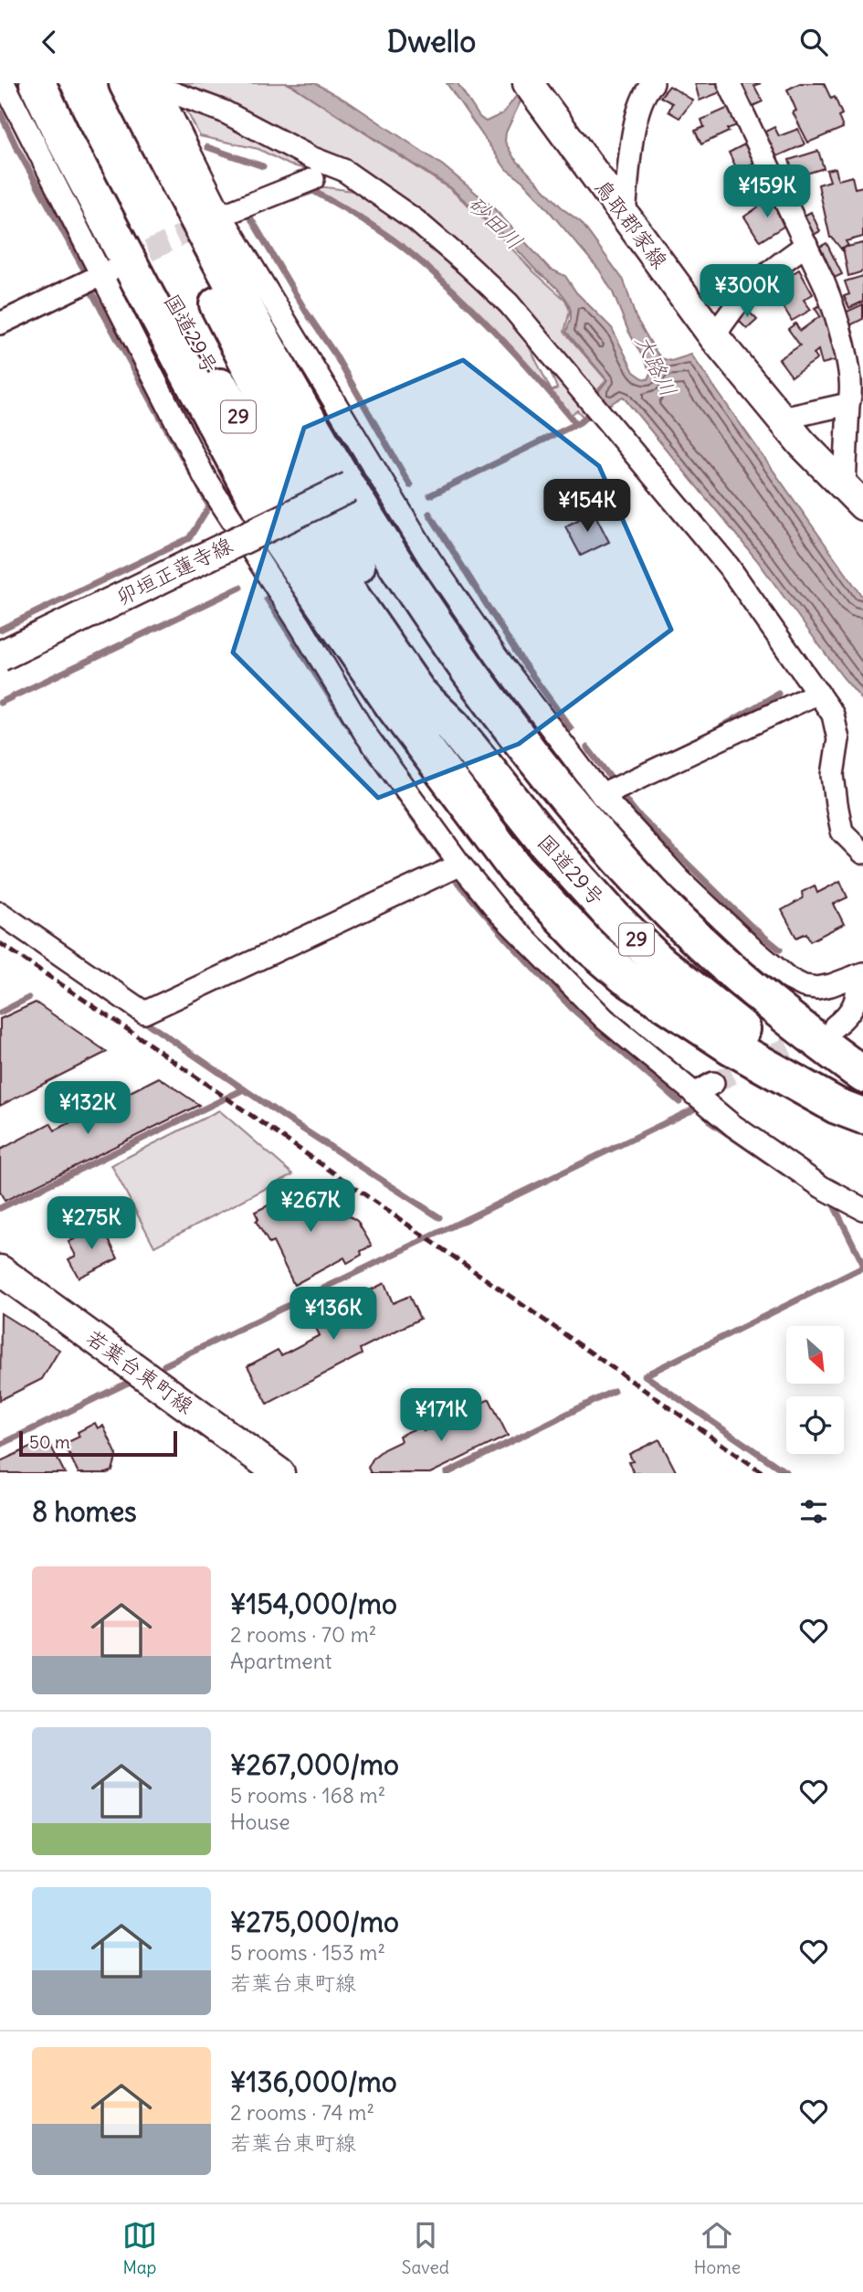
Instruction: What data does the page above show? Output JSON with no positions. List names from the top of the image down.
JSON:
{
  "streets": {
    "highway": ["国道29号", "29"],
    "main road": ["鳥取郡家線", "卯垣正蓮寺線", "若葉台東町線"]
  },
  "water": ["砂田川", "大路川"],
  "scale_bar": "50 m",
  "north": "bottom right",
  "page": {
    "header": "Dwello",
    "price": [
      "¥159K",
      "¥300K",
      "¥154K",
      "¥132K",
      "¥267K",
      "¥275K",
      "¥136K",
      "¥171K"
    ],
    "scale": "50 m",
    "heading": "8 homes",
    "list": [
      {
        "name": "¥154,000/mo",
        "note": "2 rooms · 70 m² · Apartment"
      },
      {
        "name": "¥267,000/mo",
        "note": "5 rooms · 168 m² · House"
      },
      {
        "name": "¥275,000/mo",
        "note": "5 rooms · 153 m² · 若葉台東町線"
      },
      {
        "name": "¥136,000/mo",
        "note": "2 rooms · 74 m² · 若葉台東町線"
      }
    ],
    "tabs": ["Map", "Saved", "Home"]
  }
}
